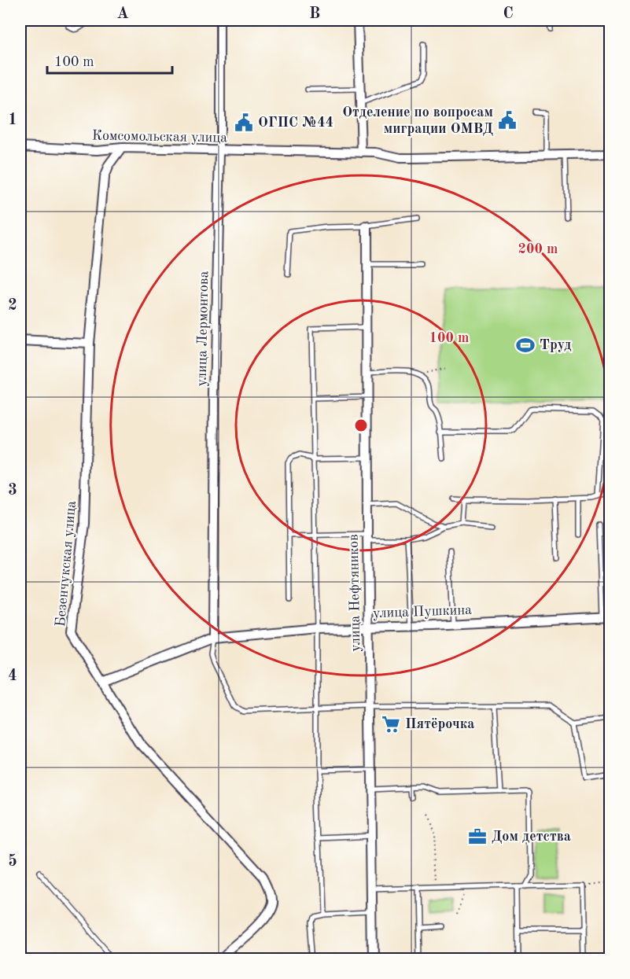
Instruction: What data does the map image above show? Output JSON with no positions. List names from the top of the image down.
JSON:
{
  "streets": {
    "street": [
      "Комсомольская улица",
      "улица Лермонтова",
      "Безенчукская улица",
      "улица Нефтяников",
      "улица Пушкина"
    ]
  },
  "crossings": [
    ["Комсомольская улица", "улица Лермонтова"],
    ["Комсомольская улица", "Безенчукская улица"],
    ["улица Лермонтова", "улица Пушкина"],
    ["Безенчукская улица", "улица Пушкина"],
    ["улица Нефтяников", "улица Пушкина"]
  ],
  "places": {
    "public building": ["Отделение по вопросам миграции ОМВД", "ОГПС №44"],
    "sports": ["Труд"],
    "supermarket": ["Пятёрочка"],
    "office": ["Дом детства"]
  },
  "scale_bar": "100 m",
  "grid": {
    "columns": ["A", "B", "C"],
    "rows": [
      "1",
      "2",
      "3",
      "4",
      "5"
    ]
  },
  "rings": ["200 m", "100 m"]
}
